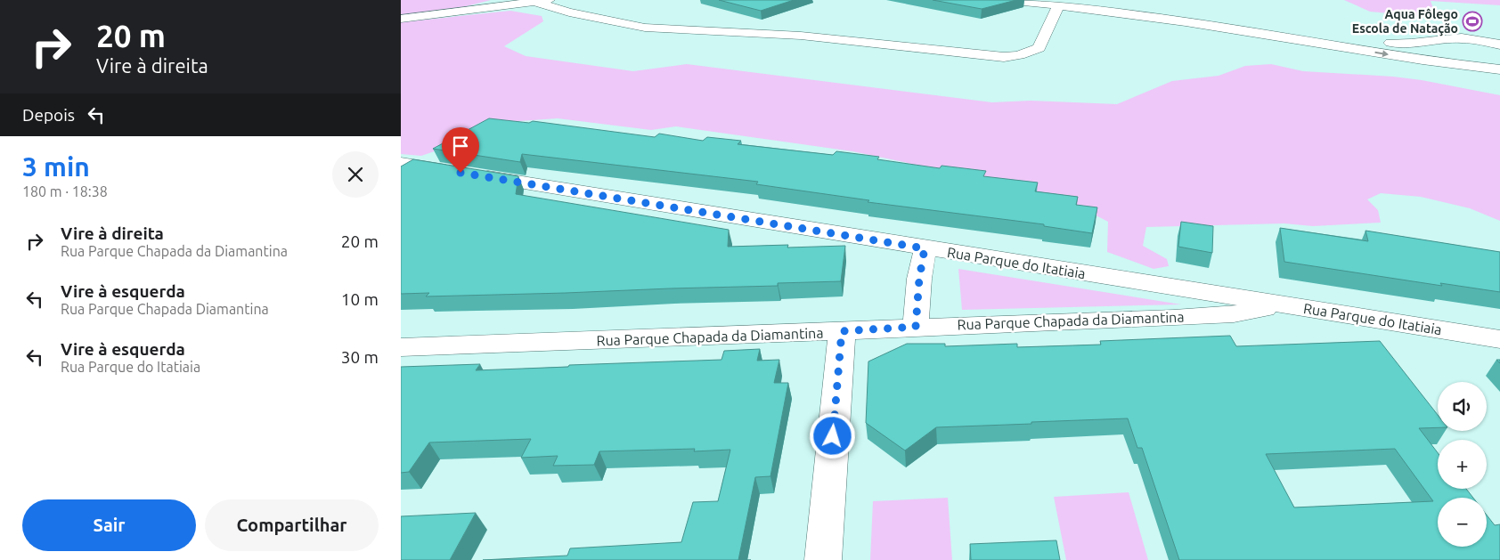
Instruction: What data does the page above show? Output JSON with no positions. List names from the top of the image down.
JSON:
{
  "streets": {
    "street": ["Rua Parque do Itatiaia", "Rua Parque Chapada da Diamantina"]
  },
  "crossings": [
    ["Rua Parque do Itatiaia", "Rua Parque Chapada da Diamantina"]
  ],
  "places": {
    "sports": ["Aqua Fôlego Escola de Natação"]
  },
  "page": {
    "turn": ["20 m", "Vire à direita"],
    "then": "Depois",
    "heading": ["3 min", "180 m · 18:38"],
    "list": [
      {
        "name": "Vire à direita",
        "note": "Rua Parque Chapada da Diamantina",
        "value": "20 m"
      },
      {
        "name": "Vire à esquerda",
        "note": "Rua Parque Chapada Diamantina",
        "value": "10 m"
      },
      {
        "name": "Vire à esquerda",
        "note": "Rua Parque do Itatiaia",
        "value": "30 m"
      }
    ],
    "map_buttons": ["+", "−"],
    "buttons": ["Sair", "Compartilhar"]
  }
}
